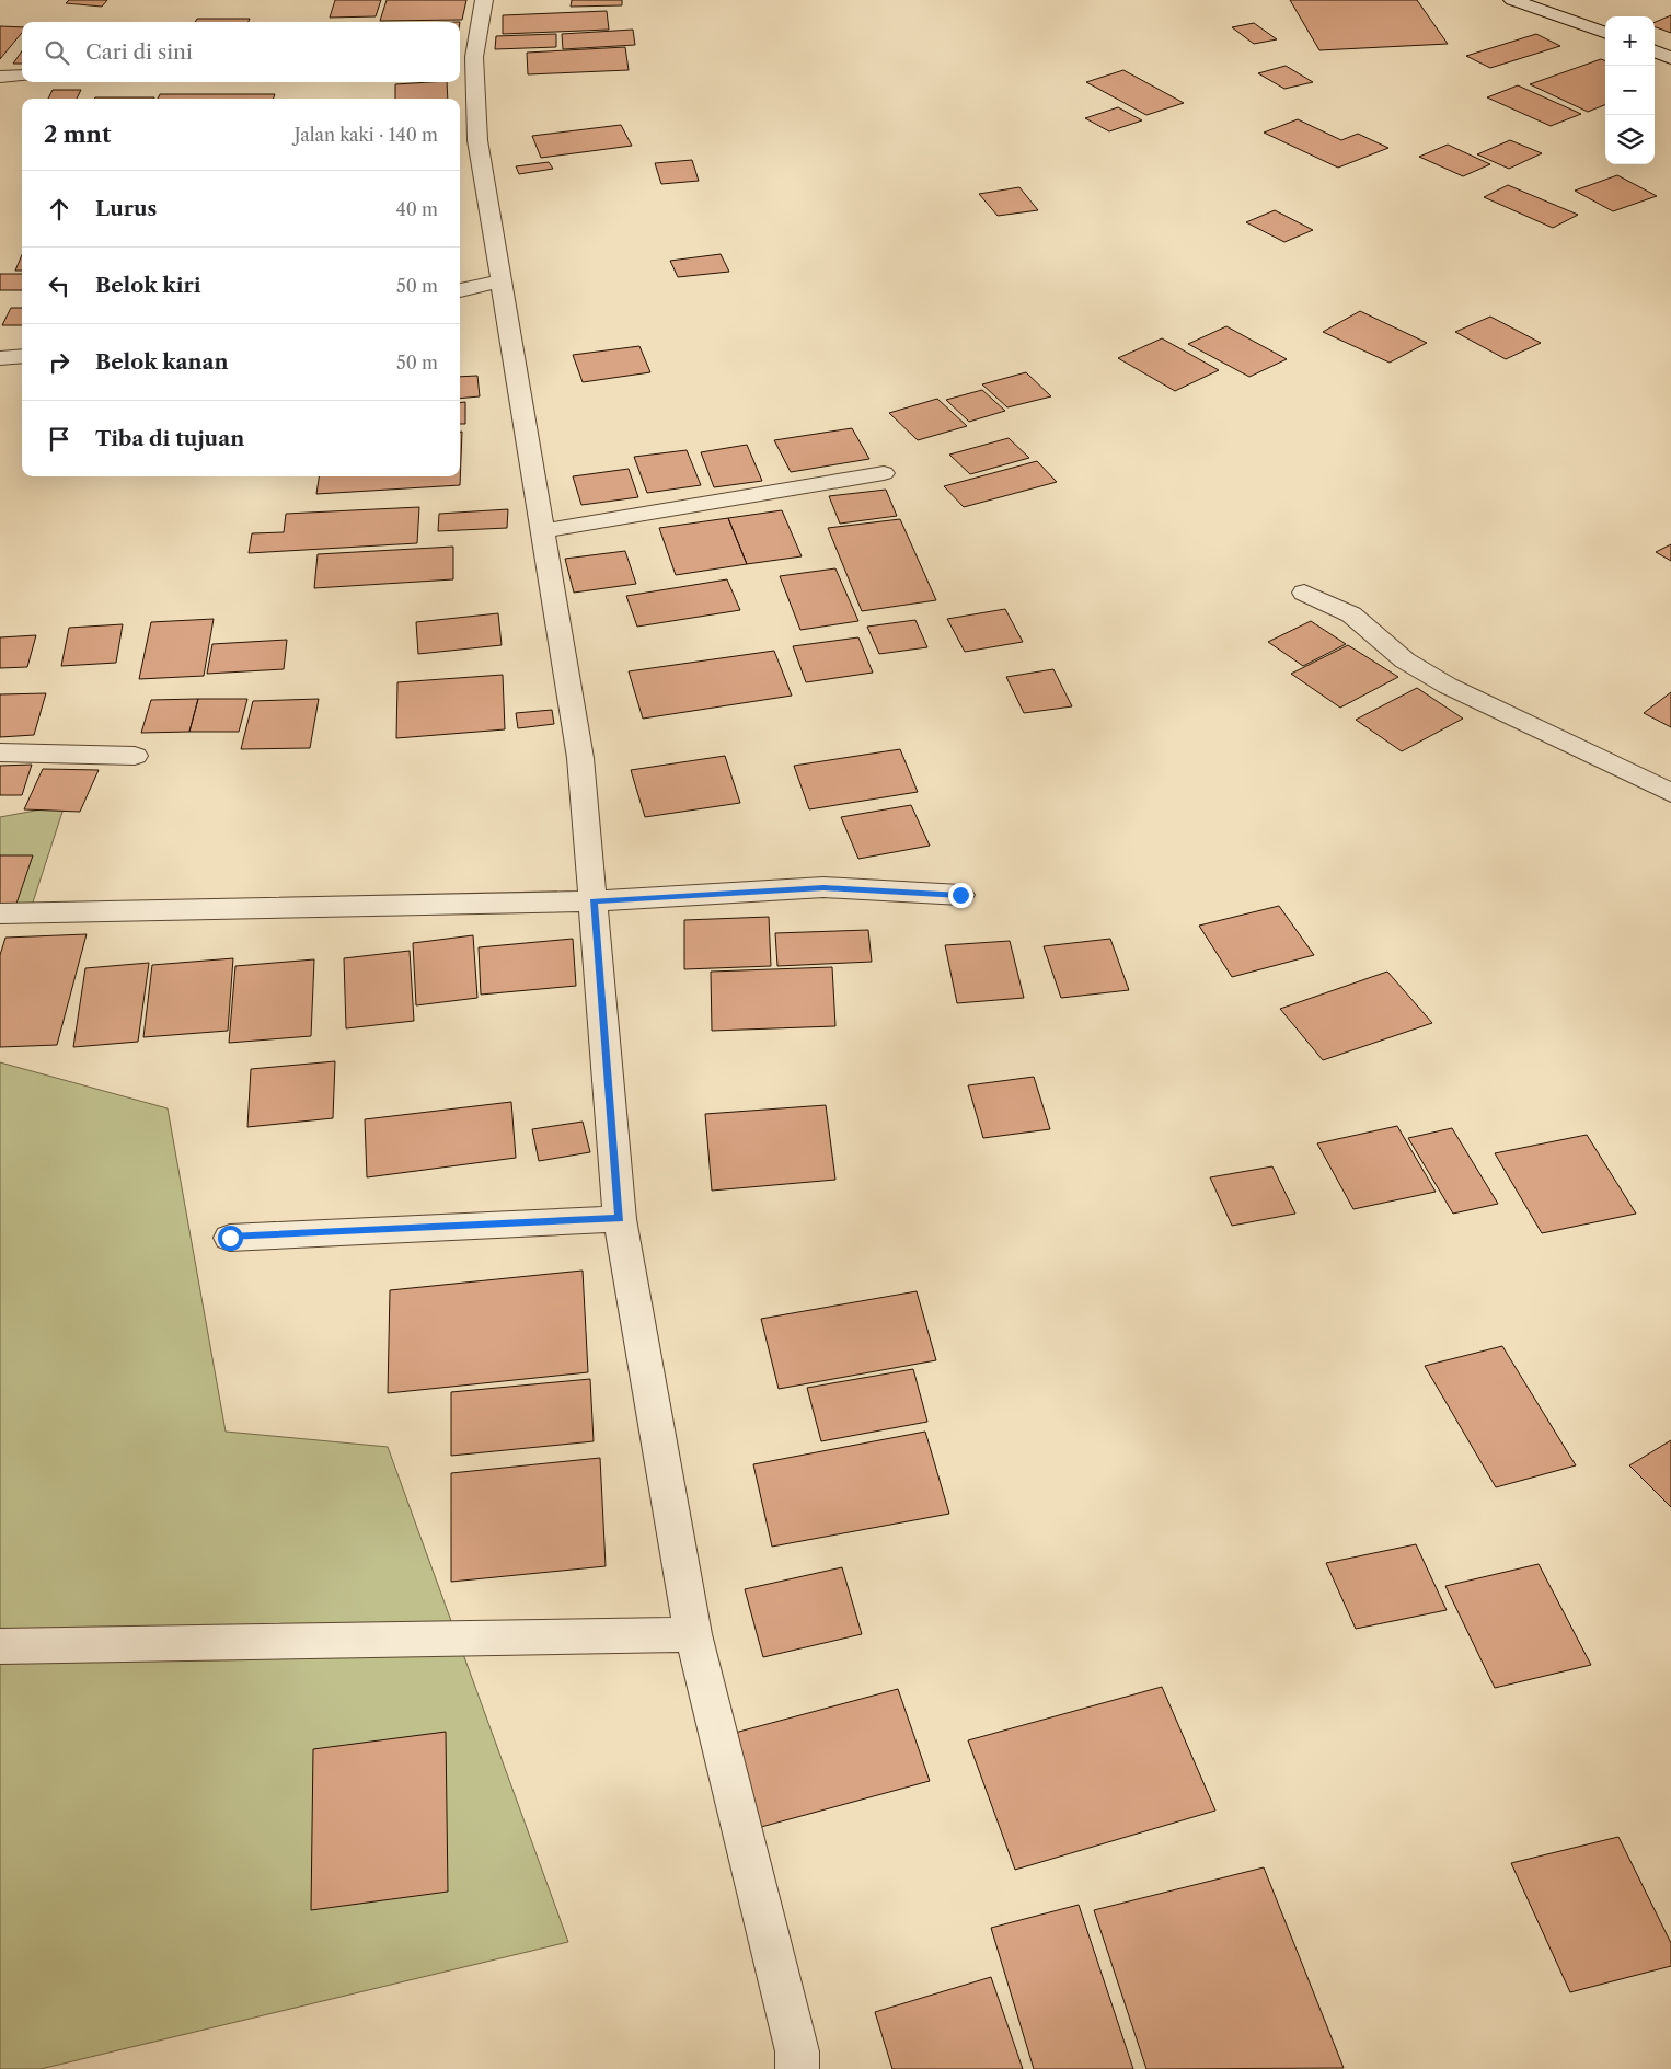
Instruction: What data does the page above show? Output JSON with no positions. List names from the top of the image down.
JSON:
{
  "page": {
    "map_buttons": ["+", "−"],
    "search": "Cari di sini",
    "heading": ["2 mnt", "Jalan kaki · 140 m"],
    "list": [
      ["Lurus", "40 m"],
      ["Belok kiri", "50 m"],
      ["Belok kanan", "50 m"],
      "Tiba di tujuan"
    ]
  }
}
